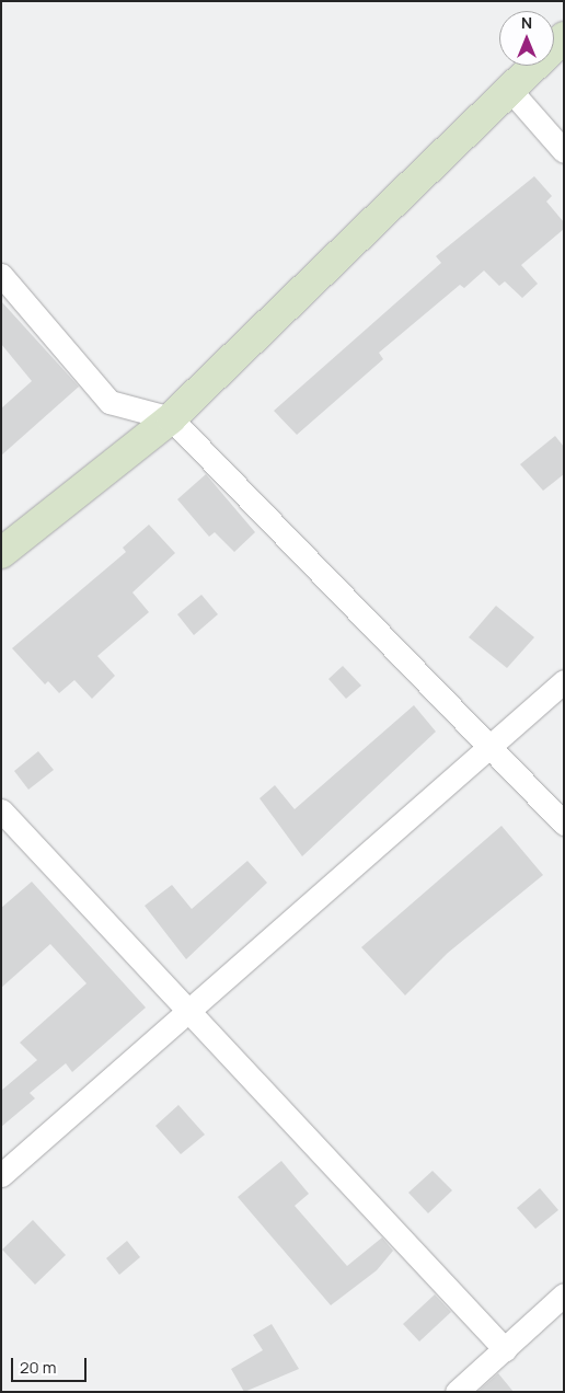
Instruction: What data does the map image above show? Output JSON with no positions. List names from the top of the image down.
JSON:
{
  "scale_bar": "20 m",
  "north": "top"
}
